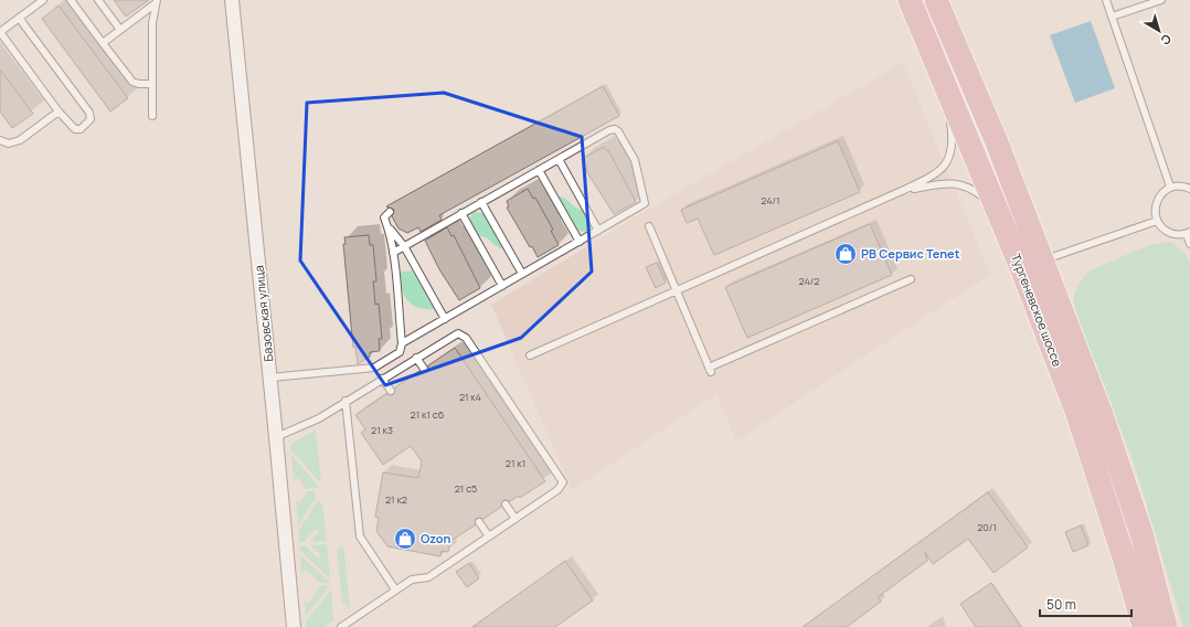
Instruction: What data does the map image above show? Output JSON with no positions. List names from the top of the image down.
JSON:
{
  "streets": {
    "highway": ["Тургеневское шоссе"],
    "street": ["Базовская улица"]
  },
  "places": {
    "shop": ["PB Сервис Tenet", "Ozon"]
  },
  "house_numbers": [
    "24/1",
    "24/2",
    "21 к4",
    "21 к1 с6",
    "21 к3",
    "21 к1",
    "21 с5",
    "21 к2",
    "20/1"
  ],
  "scale_bar": "50 m",
  "north": "bottom right"
}
